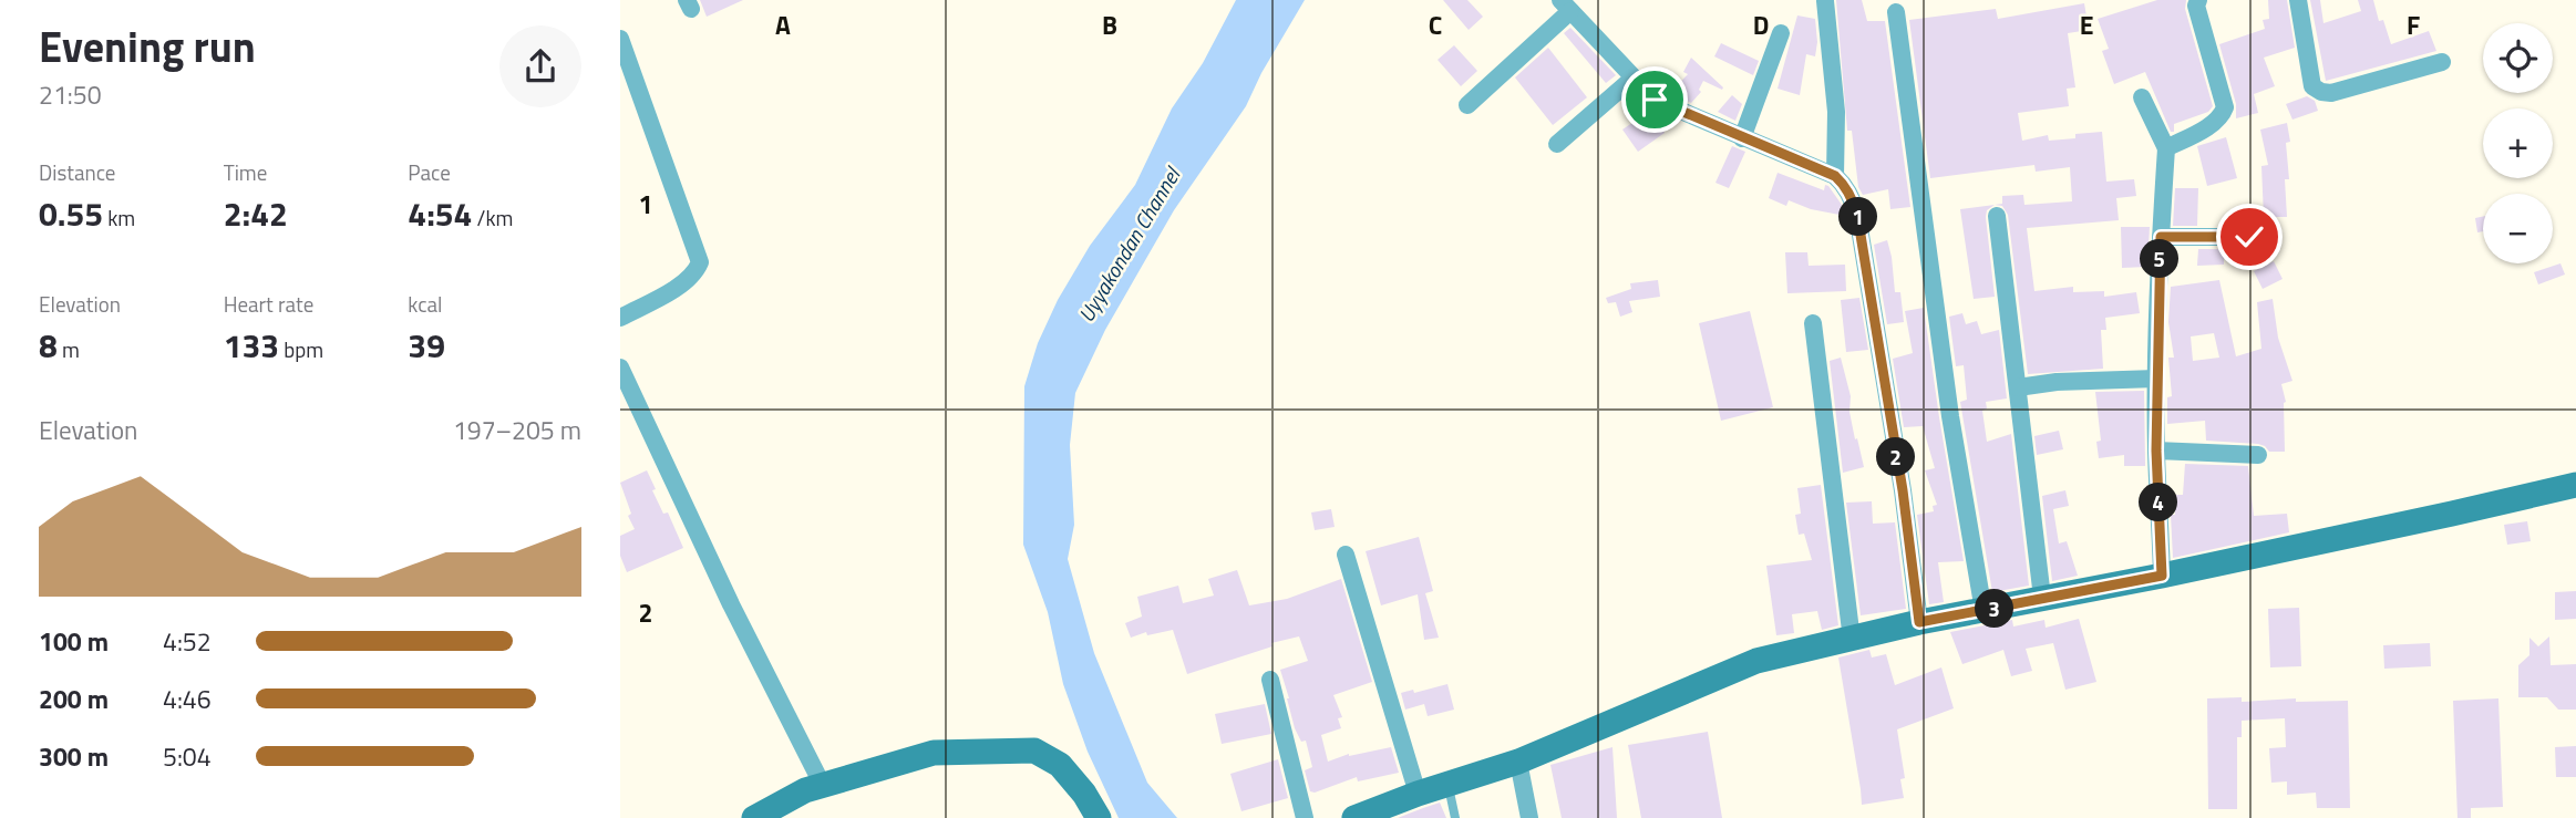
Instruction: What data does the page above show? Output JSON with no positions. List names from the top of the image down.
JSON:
{
  "water": ["Uyyakondan Channel"],
  "page": {
    "heading": ["Evening run", "21:50"],
    "map_buttons": ["+", "−"],
    "stats": [
      ["Distance", "0.55 km"],
      ["Time", "2:42"],
      ["Pace", "4:54 /km"],
      ["Elevation", "8 m"],
      ["Heart rate", "133 bpm"],
      ["kcal", "39"]
    ],
    "pins": [
      "1",
      "5",
      "2",
      "4",
      "3"
    ],
    "chart": ["Elevation", "197–205 m"],
    "list": [
      {
        "name": "100 m",
        "note": "4:52"
      },
      {
        "name": "200 m",
        "note": "4:46"
      },
      {
        "name": "300 m",
        "note": "5:04"
      }
    ]
  },
  "grid": {
    "columns": [
      "A",
      "B",
      "C",
      "D",
      "E",
      "F"
    ],
    "rows": ["1", "2"]
  }
}
